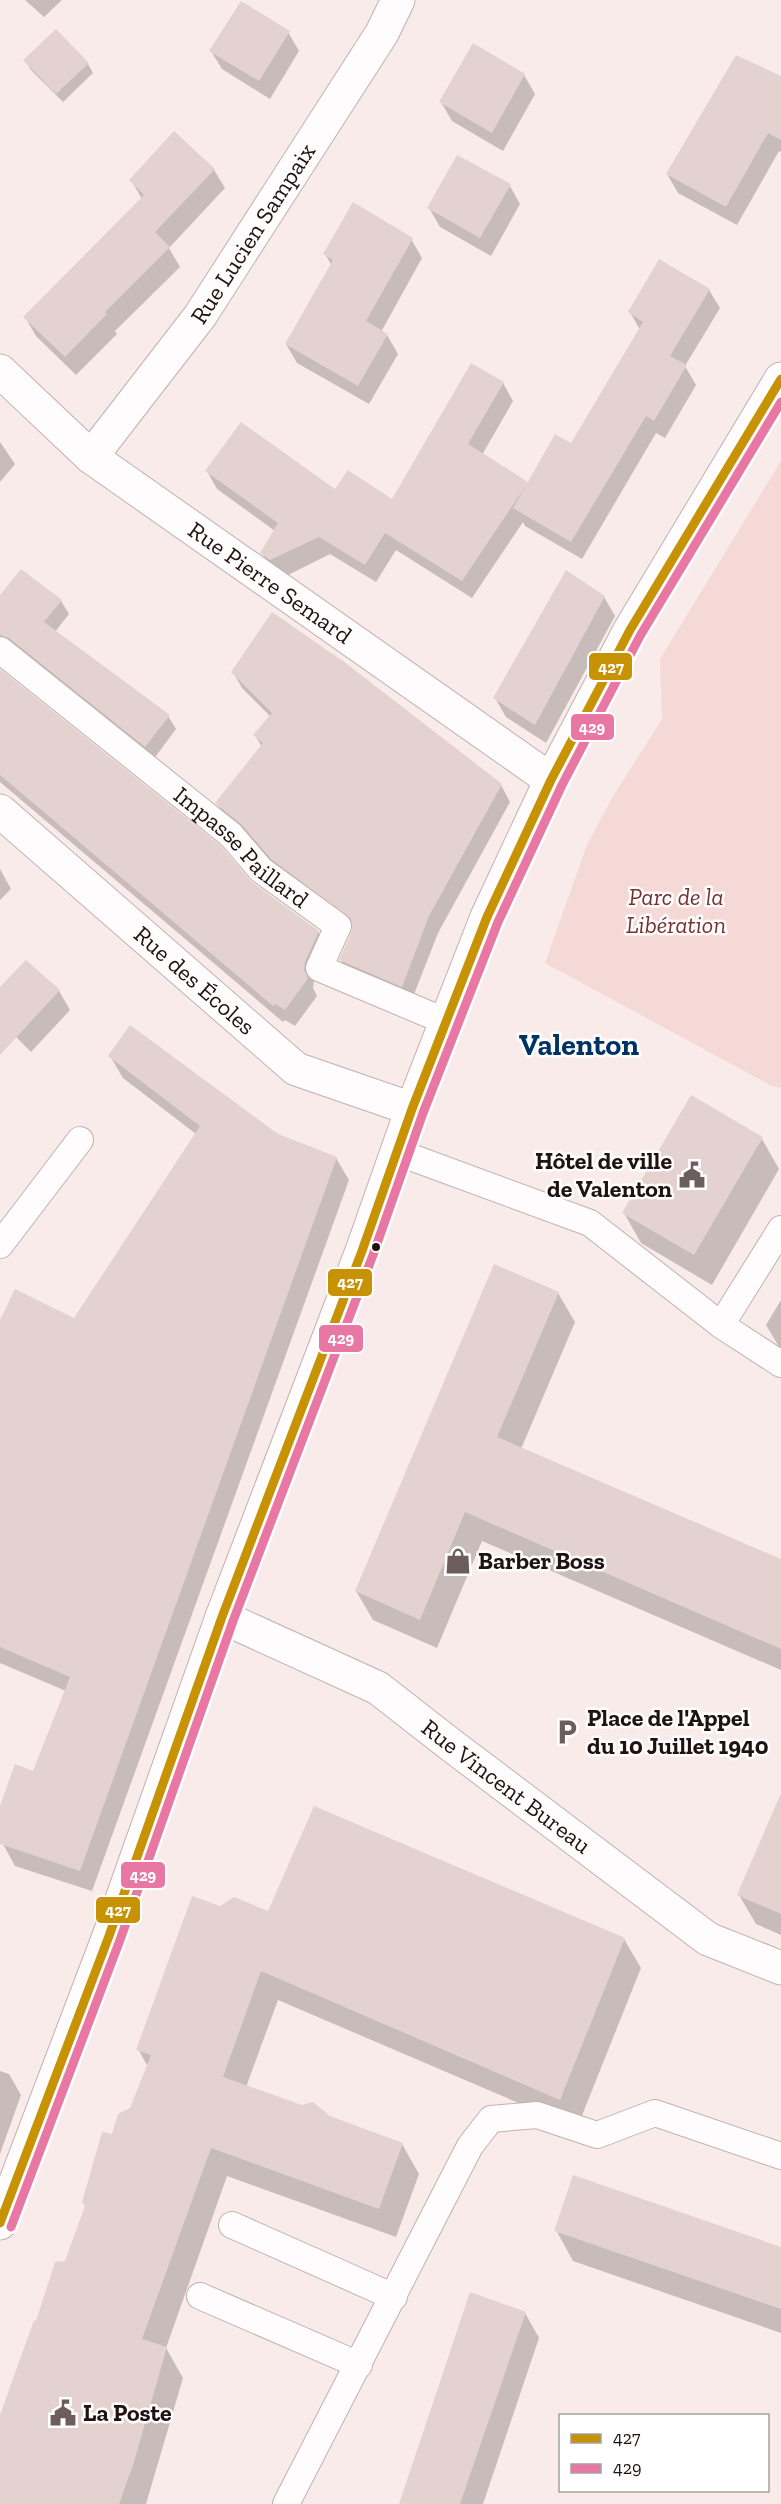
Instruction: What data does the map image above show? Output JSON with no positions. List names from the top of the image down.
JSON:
{
  "streets": {
    "street": [
      "Rue Lucien Sampaix",
      "Rue Pierre Semard",
      "Rue des Écoles",
      "Rue Vincent Bureau"
    ],
    "lane": ["Impasse Paillard"]
  },
  "crossings": [
    ["Rue Lucien Sampaix", "Rue Pierre Semard"]
  ],
  "districts": ["Valenton"],
  "parks": ["Parc de la Libération"],
  "places": {
    "public building": ["Hôtel de ville de Valenton", "La Poste"],
    "shop": ["Barber Boss"],
    "parking": ["Place de l'Appel du 10 Juillet 1940"]
  },
  "lines": ["transit line 427", "transit line 429"],
  "legend": ["427", "429"]
}
